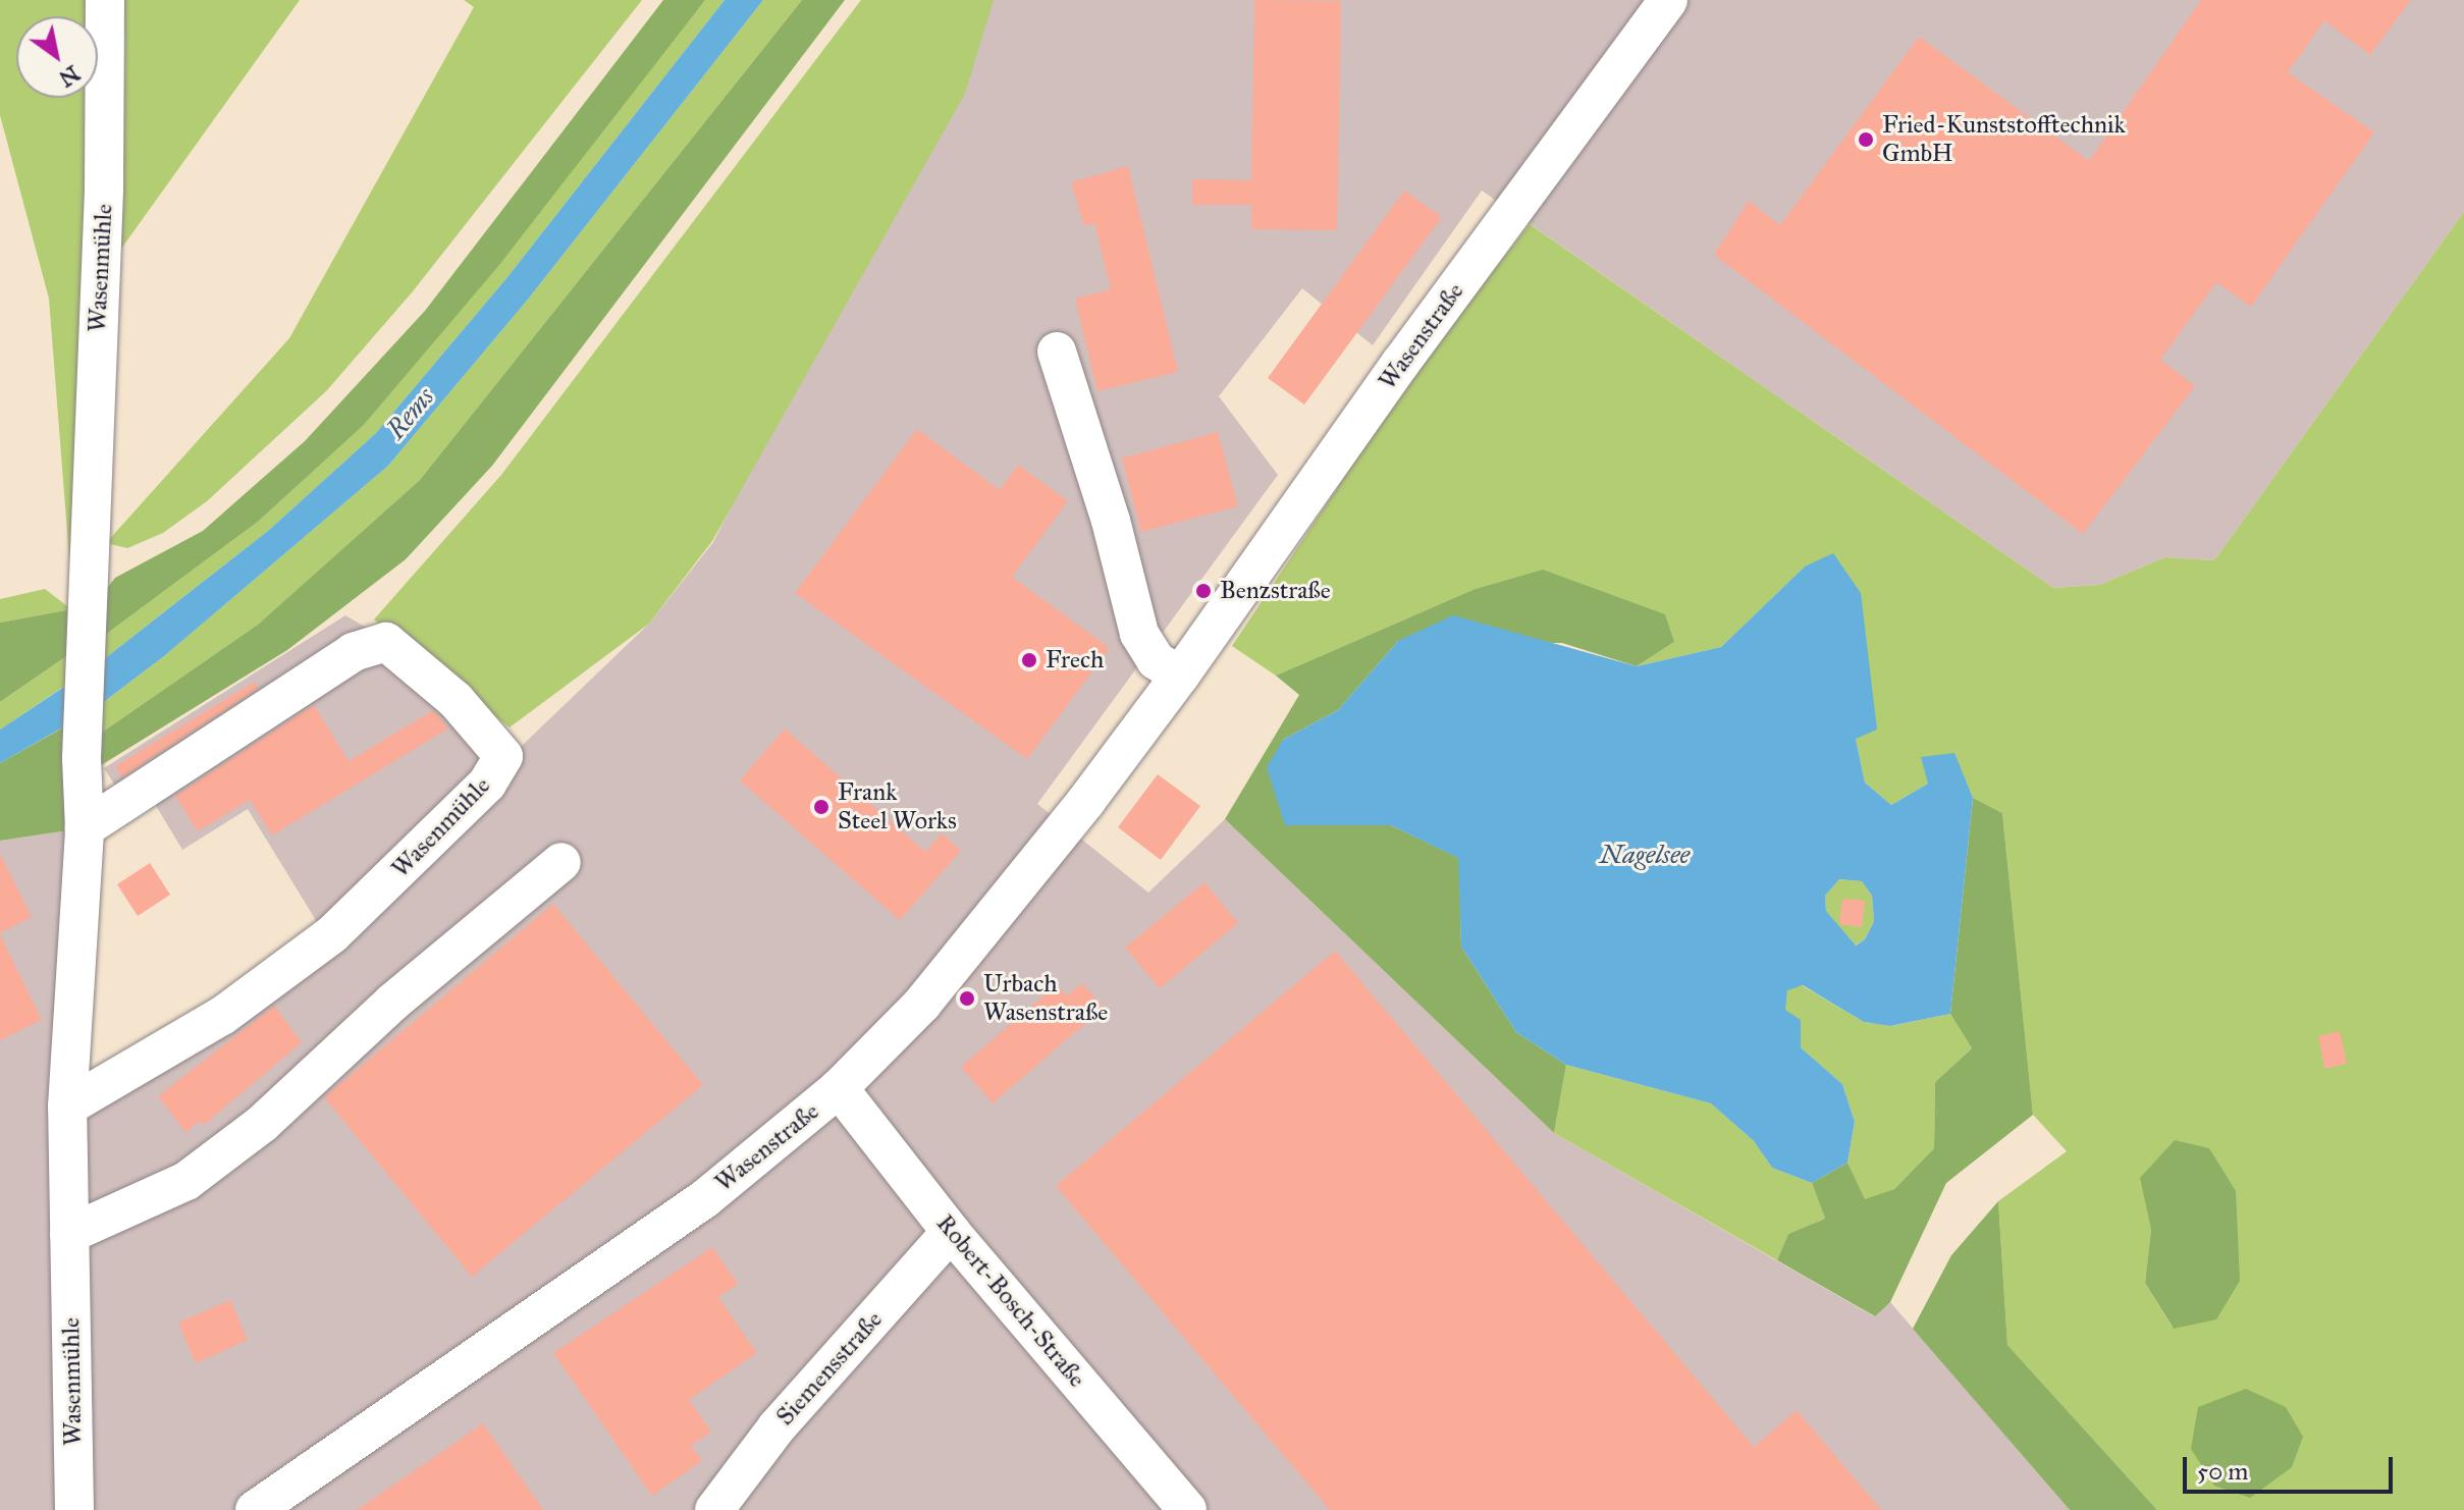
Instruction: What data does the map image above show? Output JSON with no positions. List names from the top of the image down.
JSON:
{
  "streets": {
    "street": [
      "Wasenmühle",
      "Wasenstraße",
      "Robert-Bosch-Straße",
      "Siemensstraße"
    ]
  },
  "crossings": [
    ["Wasenstraße", "Robert-Bosch-Straße"],
    ["Robert-Bosch-Straße", "Siemensstraße"]
  ],
  "water": ["Rems", "Nagelsee"],
  "places": [
    "Fried-Kunststofftechnik GmbH",
    "Benzstraße",
    "Frech",
    "Frank Steel Works",
    "Urbach Wasenstraße"
  ],
  "scale_bar": "50 m",
  "north": "bottom right"
}
